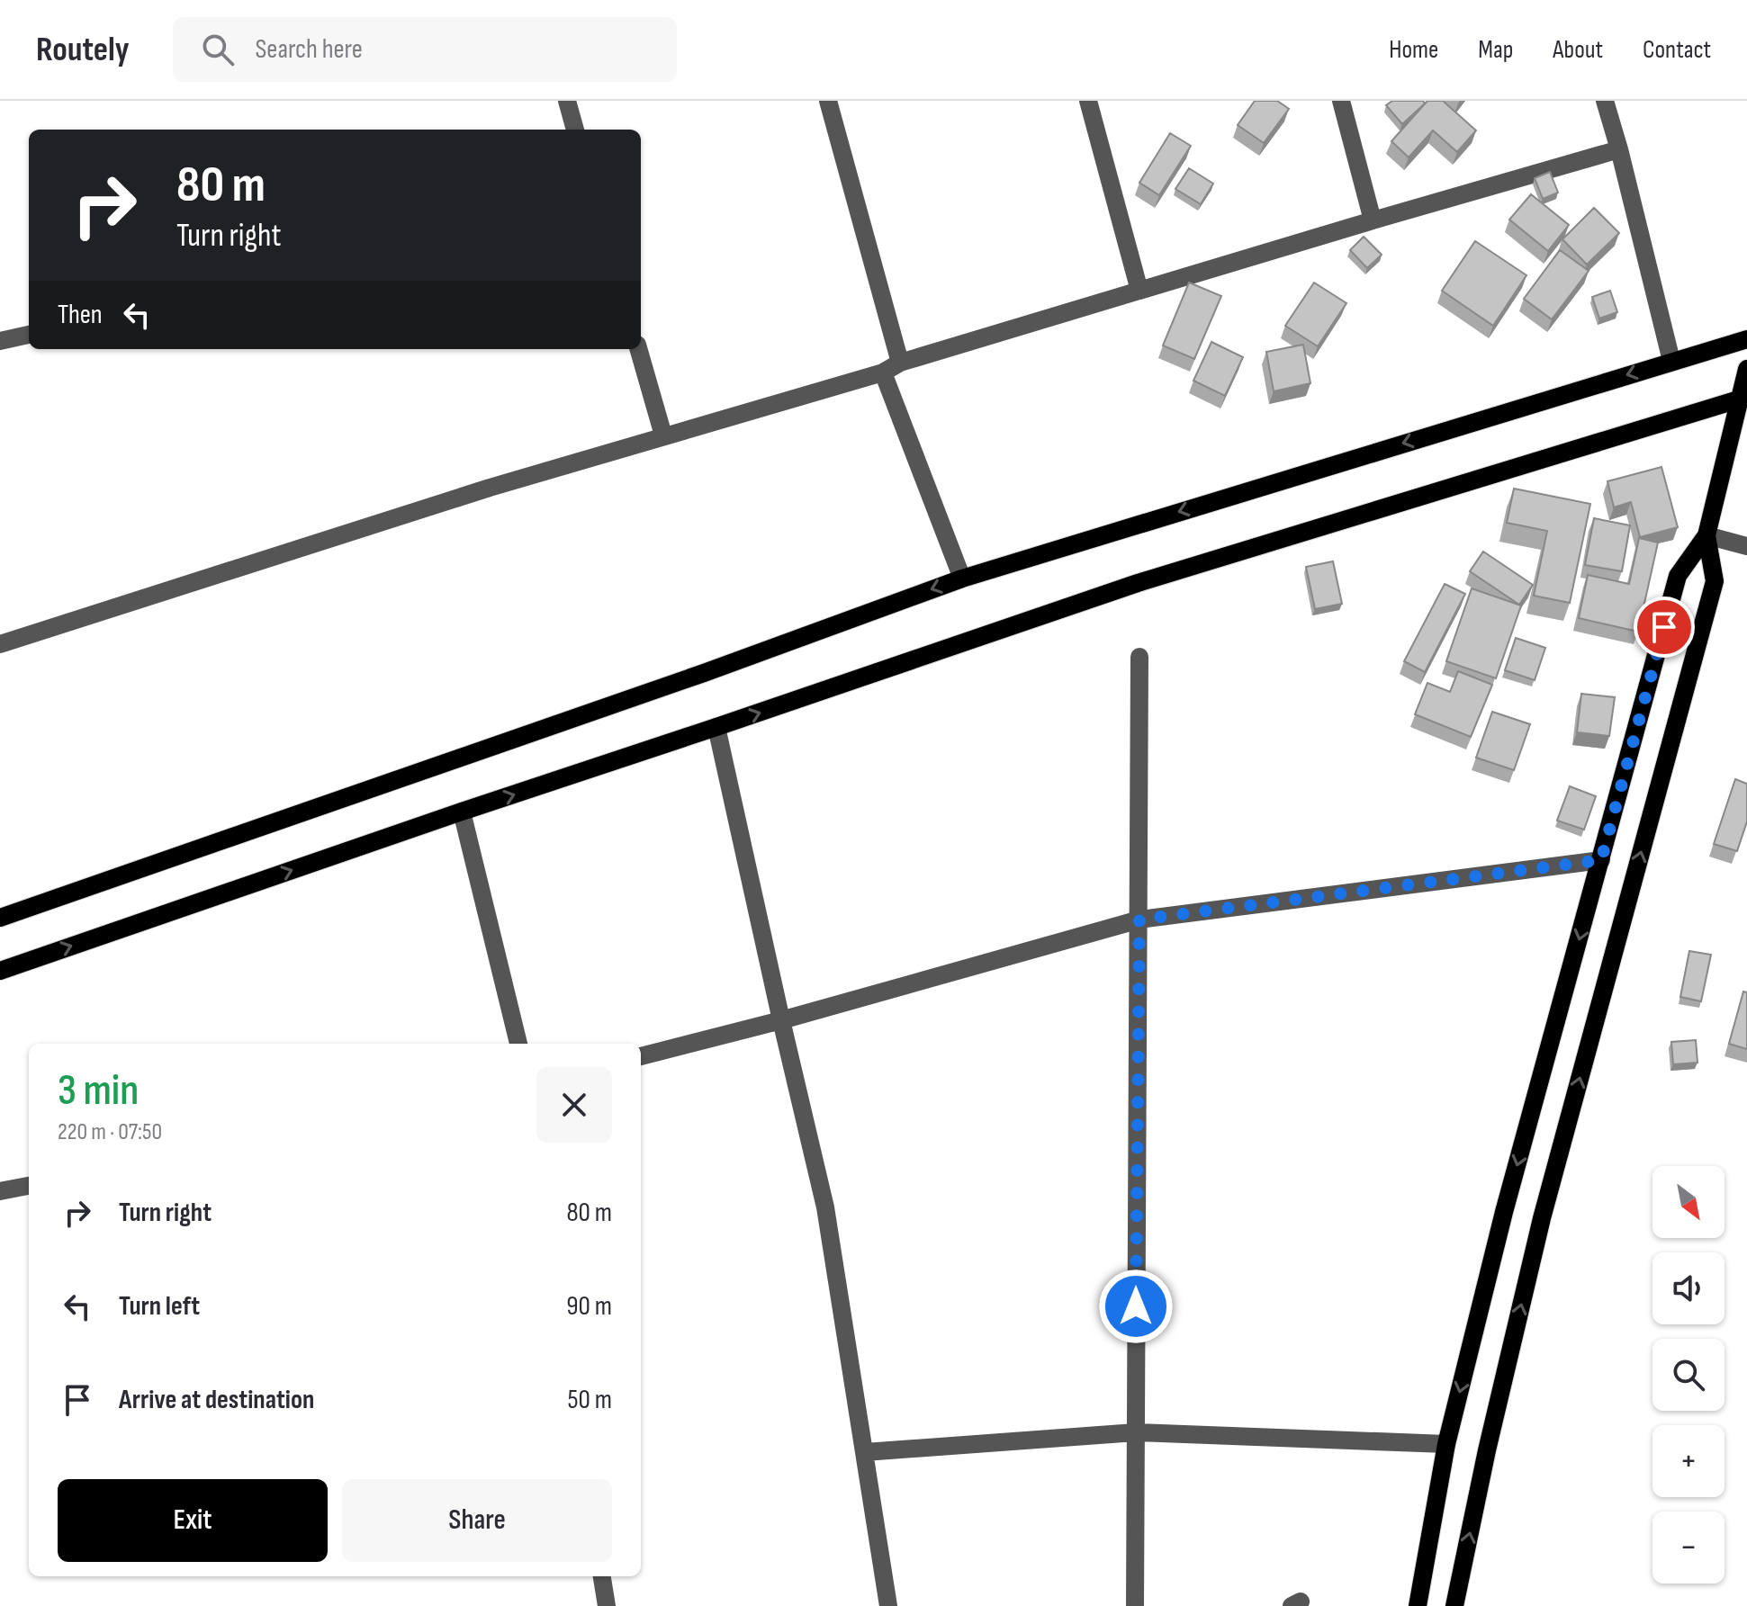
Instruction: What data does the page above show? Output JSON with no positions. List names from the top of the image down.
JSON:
{
  "north": "bottom right",
  "page": {
    "header": "Routely",
    "search": "Search here",
    "nav": [
      "Home",
      "Map",
      "About",
      "Contact"
    ],
    "turn": ["80 m", "Turn right"],
    "then": "Then",
    "heading": ["3 min", "220 m · 07:50"],
    "map_buttons": ["+", "−"],
    "list": [
      {
        "name": "Turn right",
        "value": "80 m"
      },
      {
        "name": "Turn left",
        "value": "90 m"
      },
      {
        "name": "Arrive at destination",
        "value": "50 m"
      }
    ],
    "buttons": ["Exit", "Share"]
  }
}
